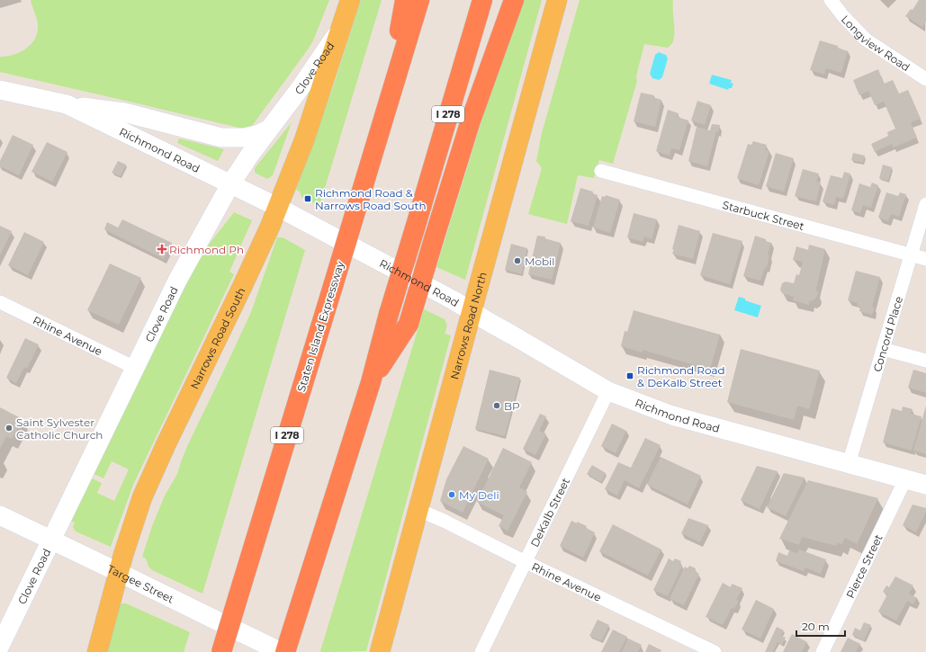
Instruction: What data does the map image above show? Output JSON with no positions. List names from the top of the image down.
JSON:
{
  "streets": {
    "highway": ["I 278", "Staten Island Expressway"],
    "main road": [
      "Clove Road",
      "Richmond Road",
      "Narrows Road North",
      "Narrows Road South",
      "Targee Street"
    ],
    "street": [
      "Longview Road",
      "Starbuck Street",
      "Concord Place",
      "Rhine Avenue",
      "DeKalb Street",
      "Pierce Street"
    ]
  },
  "crossings": [
    ["Clove Road", "Richmond Road"],
    ["Clove Road", "Rhine Avenue"],
    ["Clove Road", "Narrows Road South"],
    ["Clove Road", "Targee Street"],
    ["Richmond Road", "Narrows Road North"],
    ["Richmond Road", "Concord Place"],
    ["Richmond Road", "Narrows Road South"],
    ["Richmond Road", "DeKalb Street"],
    ["Richmond Road", "Pierce Street"],
    ["Starbuck Street", "Concord Place"],
    ["Narrows Road North", "Rhine Avenue"],
    ["Rhine Avenue", "DeKalb Street"],
    ["Narrows Road South", "Targee Street"]
  ],
  "places": {
    "transit": ["Richmond Road & Narrows Road South", "Richmond Road & DeKalb Street"],
    "health": ["Richmond Ph"],
    "other": [
      "Mobil",
      "BP",
      "Saint Sylvester Catholic Church",
      "My Deli"
    ]
  },
  "scale_bar": "20 m"
}
